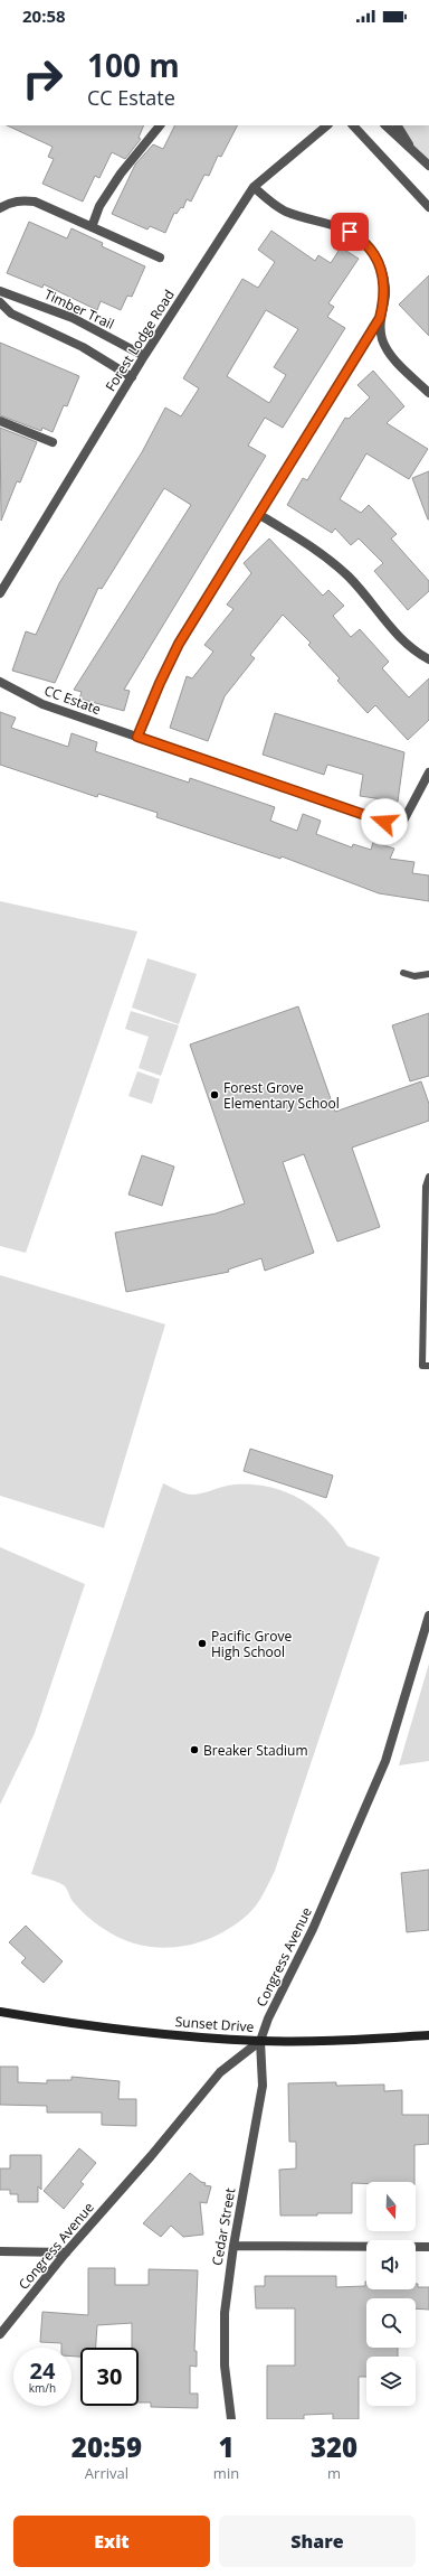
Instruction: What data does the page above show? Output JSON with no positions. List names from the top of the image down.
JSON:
{
  "streets": {
    "main road": ["Sunset Drive"],
    "street": [
      "Timber Trail",
      "Forest Lodge Road",
      "CC Estate",
      "Congress Avenue",
      "Cedar Street"
    ]
  },
  "crossings": [
    ["Timber Trail", "Forest Lodge Road"],
    ["Congress Avenue", "Sunset Drive"],
    ["Congress Avenue", "Cedar Street"],
    ["Sunset Drive", "Cedar Street"]
  ],
  "places": ["Forest Grove Elementary School", "Pacific Grove High School", "Breaker Stadium"],
  "north": "bottom",
  "page": {
    "status": "20:58",
    "turn": ["100 m", "CC Estate"],
    "speed": "24 km/h",
    "limit": "30",
    "eta": [
      "20:59",
      "Arrival",
      "1",
      "min",
      "320",
      "m"
    ],
    "buttons": ["Exit", "Share"]
  }
}
